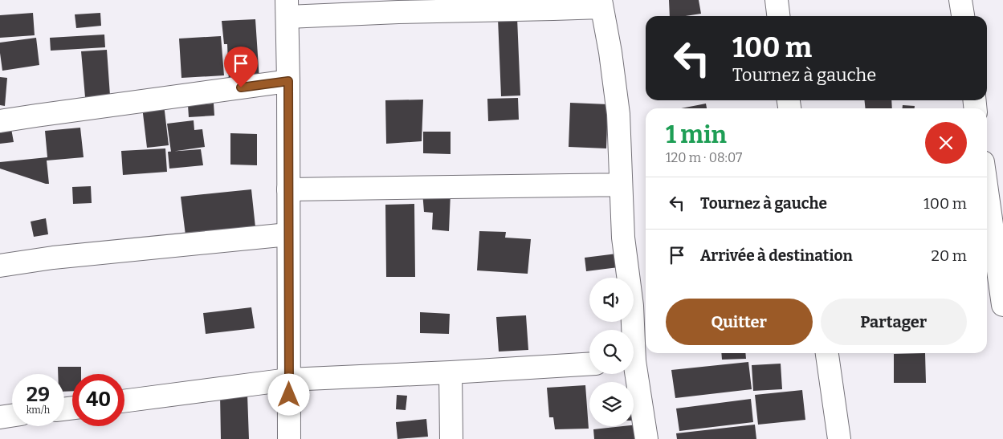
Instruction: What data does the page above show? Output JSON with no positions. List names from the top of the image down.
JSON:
{
  "page": {
    "turn": ["100 m", "Tournez à gauche"],
    "heading": ["1 min", "120 m · 08:07"],
    "list": [
      {
        "name": "Tournez à gauche",
        "value": "100 m"
      },
      {
        "name": "Arrivée à destination",
        "value": "20 m"
      }
    ],
    "buttons": ["Quitter", "Partager"],
    "speed": "29 km/h",
    "limit": "40"
  }
}
